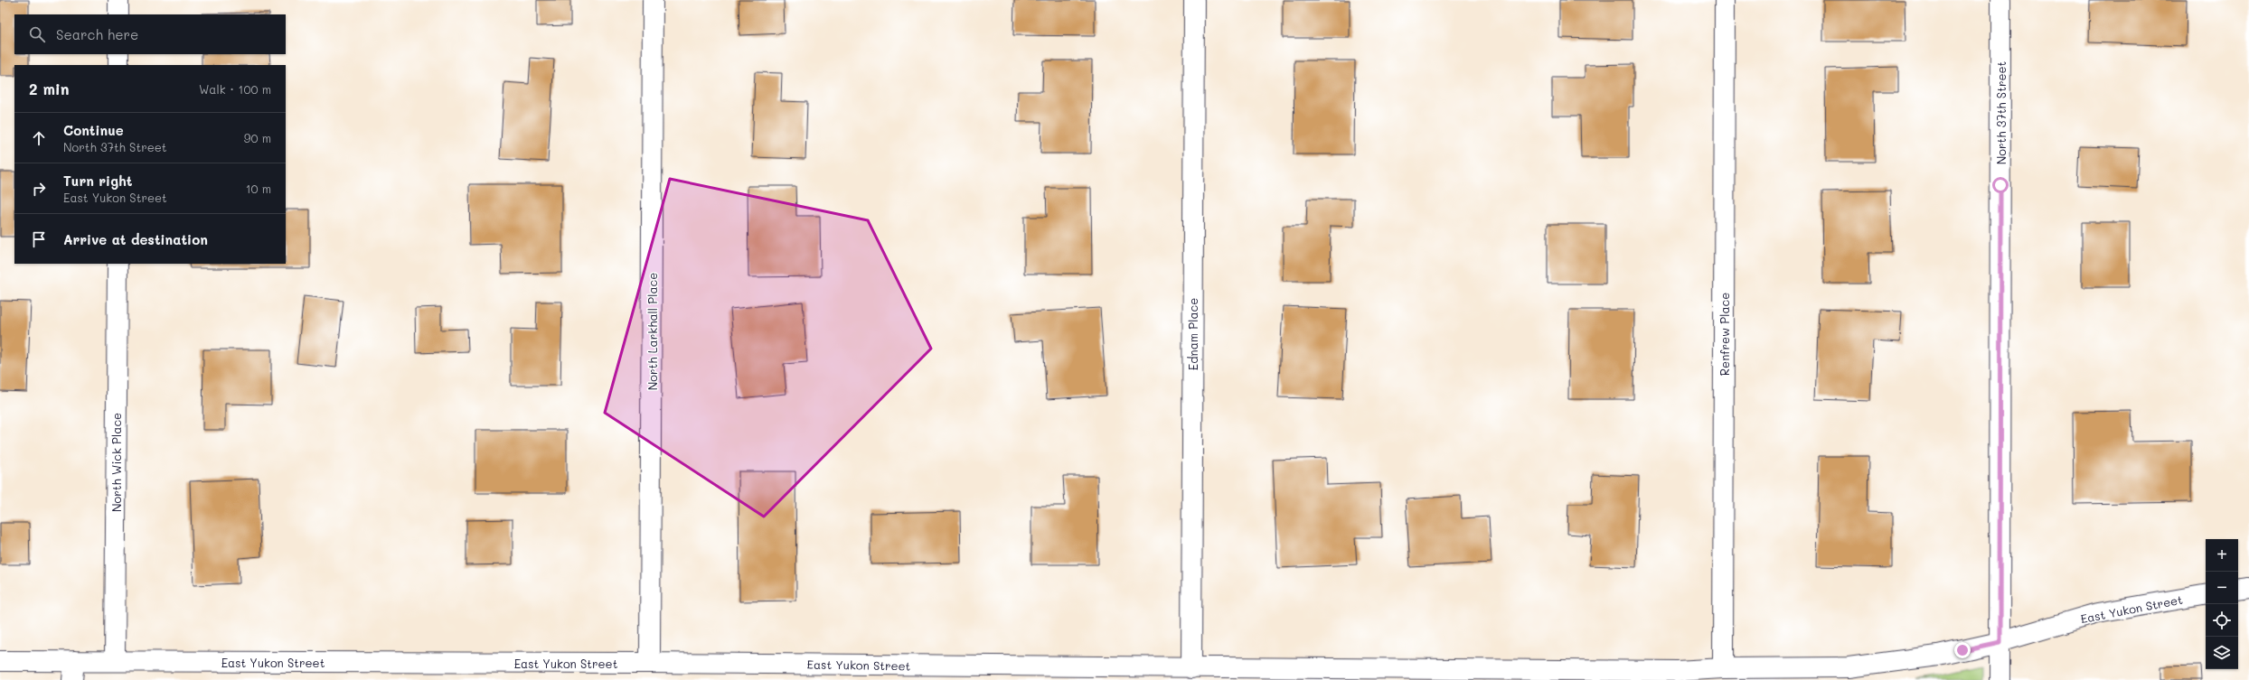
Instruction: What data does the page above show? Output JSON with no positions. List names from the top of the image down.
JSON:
{
  "streets": {
    "street": [
      "North 37th Street",
      "North Larkhall Place",
      "Ednam Place",
      "Renfrew Place",
      "North Wick Place",
      "East Yukon Street"
    ]
  },
  "crossings": [
    ["North 37th Street", "East Yukon Street"],
    ["North Larkhall Place", "East Yukon Street"],
    ["Ednam Place", "East Yukon Street"],
    ["Renfrew Place", "East Yukon Street"],
    ["North Wick Place", "East Yukon Street"]
  ],
  "page": {
    "search": "Search here",
    "heading": ["2 min", "Walk · 100 m"],
    "list": [
      ["Continue", "North 37th Street", "90 m"],
      ["Turn right", "East Yukon Street", "10 m"],
      "Arrive at destination"
    ],
    "map_buttons": ["+", "−"]
  }
}
